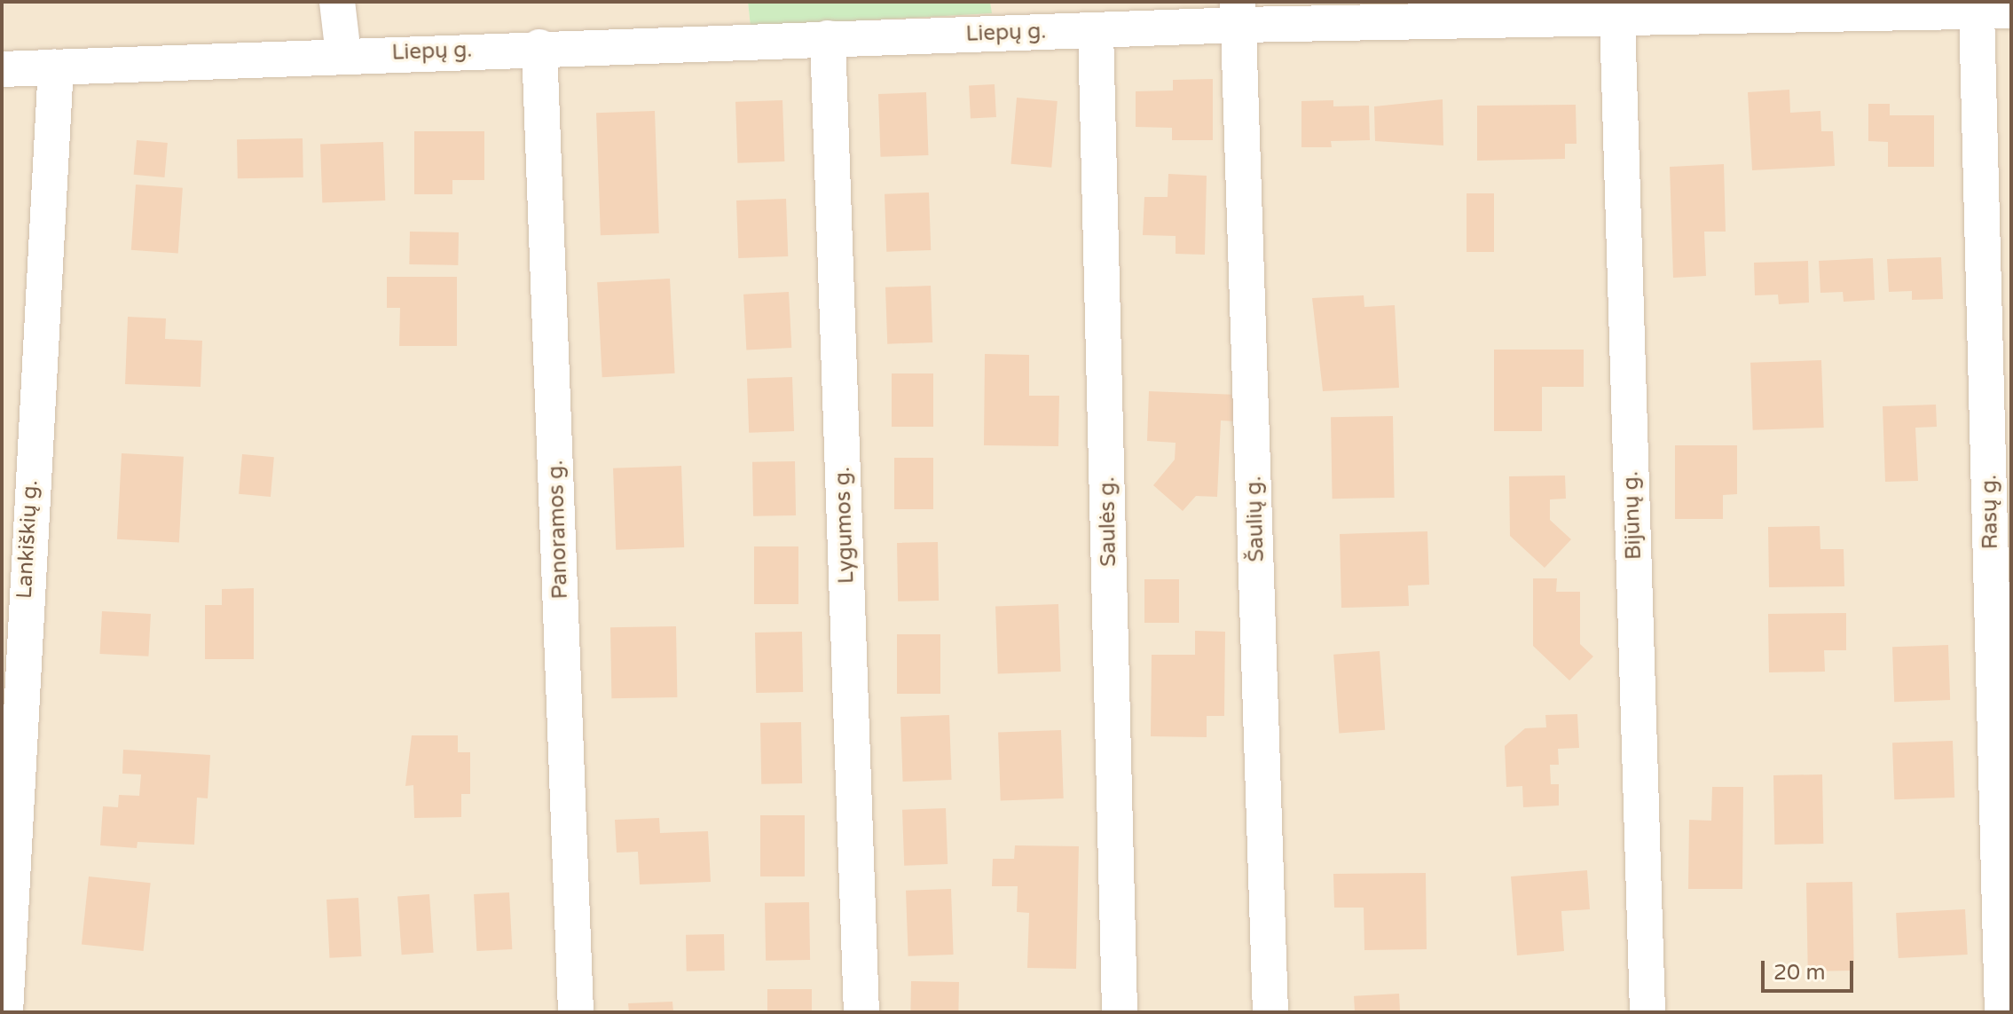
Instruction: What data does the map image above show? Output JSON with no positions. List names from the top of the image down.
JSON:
{
  "streets": {
    "street": [
      "Liepų g.",
      "Rasų g.",
      "Bijūnų g.",
      "Šaulių g.",
      "Saulės g.",
      "Lygumos g.",
      "Panoramos g.",
      "Lankiškių g."
    ]
  },
  "crossings": [
    ["Liepų g.", "Rasų g."],
    ["Liepų g.", "Bijūnų g."],
    ["Liepų g.", "Šaulių g."],
    ["Liepų g.", "Saulės g."],
    ["Liepų g.", "Lygumos g."],
    ["Liepų g.", "Panoramos g."],
    ["Liepų g.", "Lankiškių g."]
  ],
  "scale_bar": "20 m"
}
